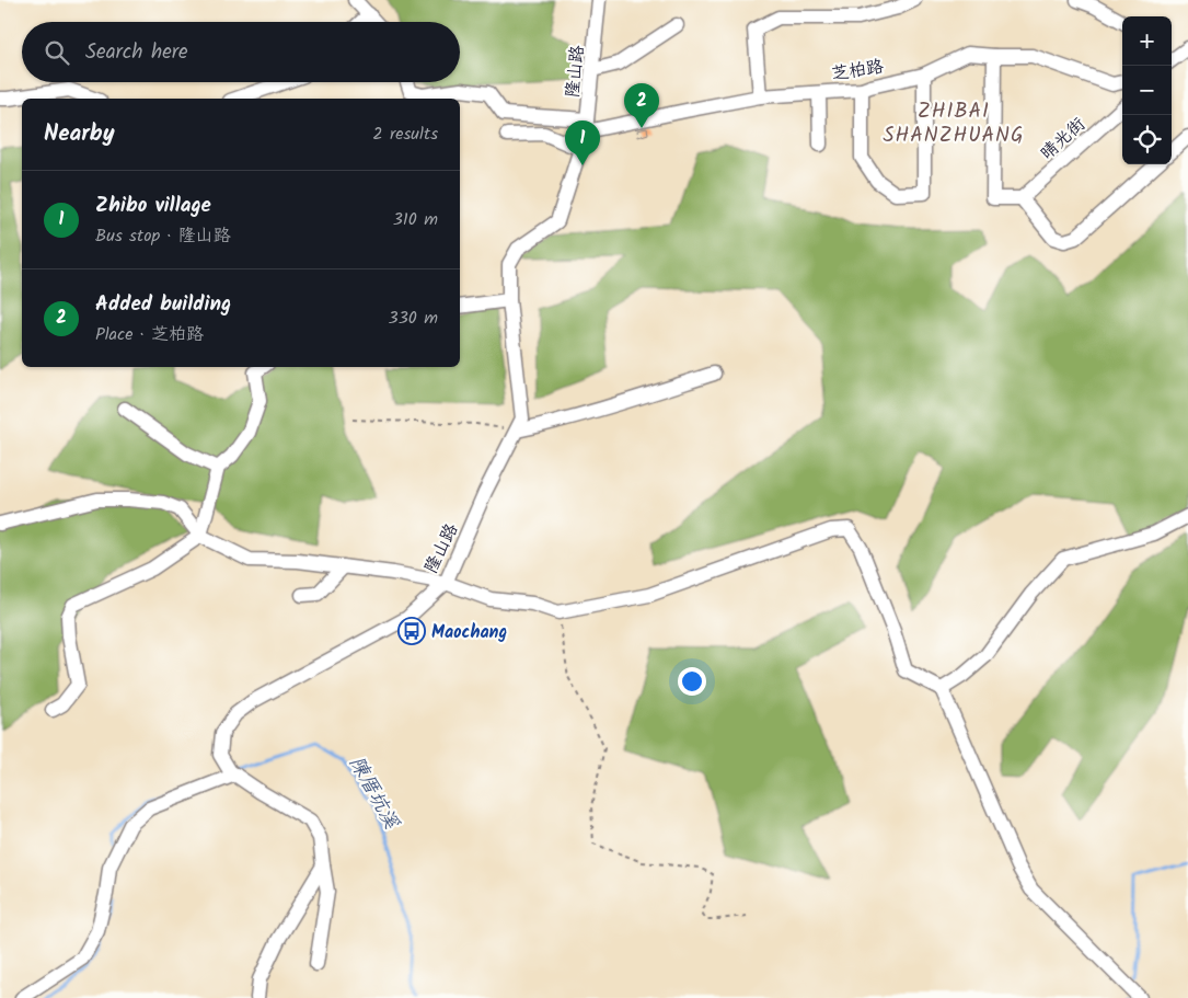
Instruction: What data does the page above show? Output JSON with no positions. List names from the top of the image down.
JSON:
{
  "streets": {
    "street": ["芝柏路", "隆山路", "晴光街"]
  },
  "crossings": [
    ["芝柏路", "隆山路"]
  ],
  "districts": ["ZHIBAI SHANZHUANG"],
  "water": ["陳厝坑溪"],
  "places": {
    "bus stop": ["Maochang"]
  },
  "page": {
    "map_buttons": ["+", "−"],
    "search": "Search here",
    "pins": ["2", "1"],
    "heading": ["Nearby", "2 results"],
    "list": [
      {
        "mark": "1",
        "name": "Zhibo village",
        "note": "Bus stop · 隆山路",
        "value": "310 m"
      },
      {
        "mark": "2",
        "name": "Added building",
        "note": "Place · 芝柏路",
        "value": "330 m"
      }
    ]
  }
}
